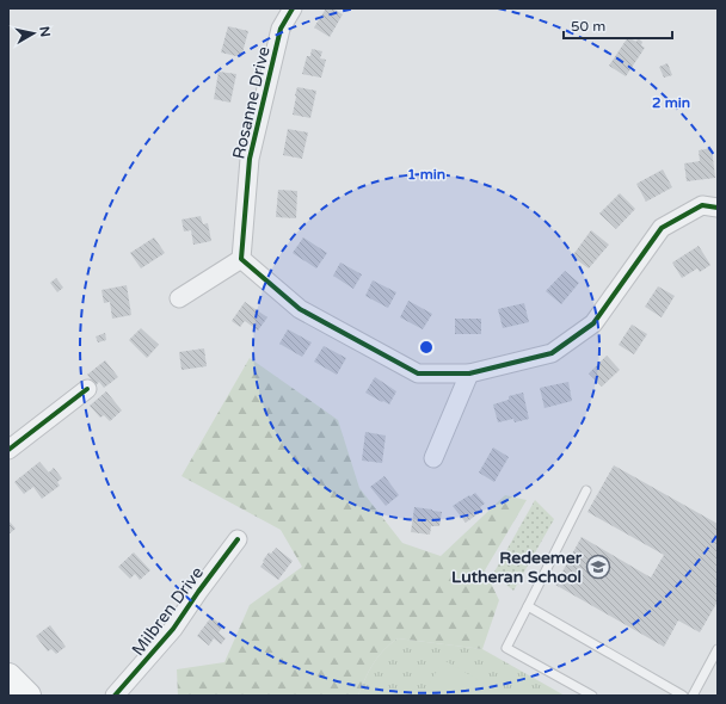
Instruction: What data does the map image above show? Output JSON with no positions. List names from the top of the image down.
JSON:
{
  "streets": {
    "street": ["Rosanne Drive", "Milbren Drive"]
  },
  "places": {
    "school or university": ["Redeemer Lutheran School"]
  },
  "scale_bar": "50 m",
  "north": "right",
  "rings": ["2 min", "1 min"]
}
